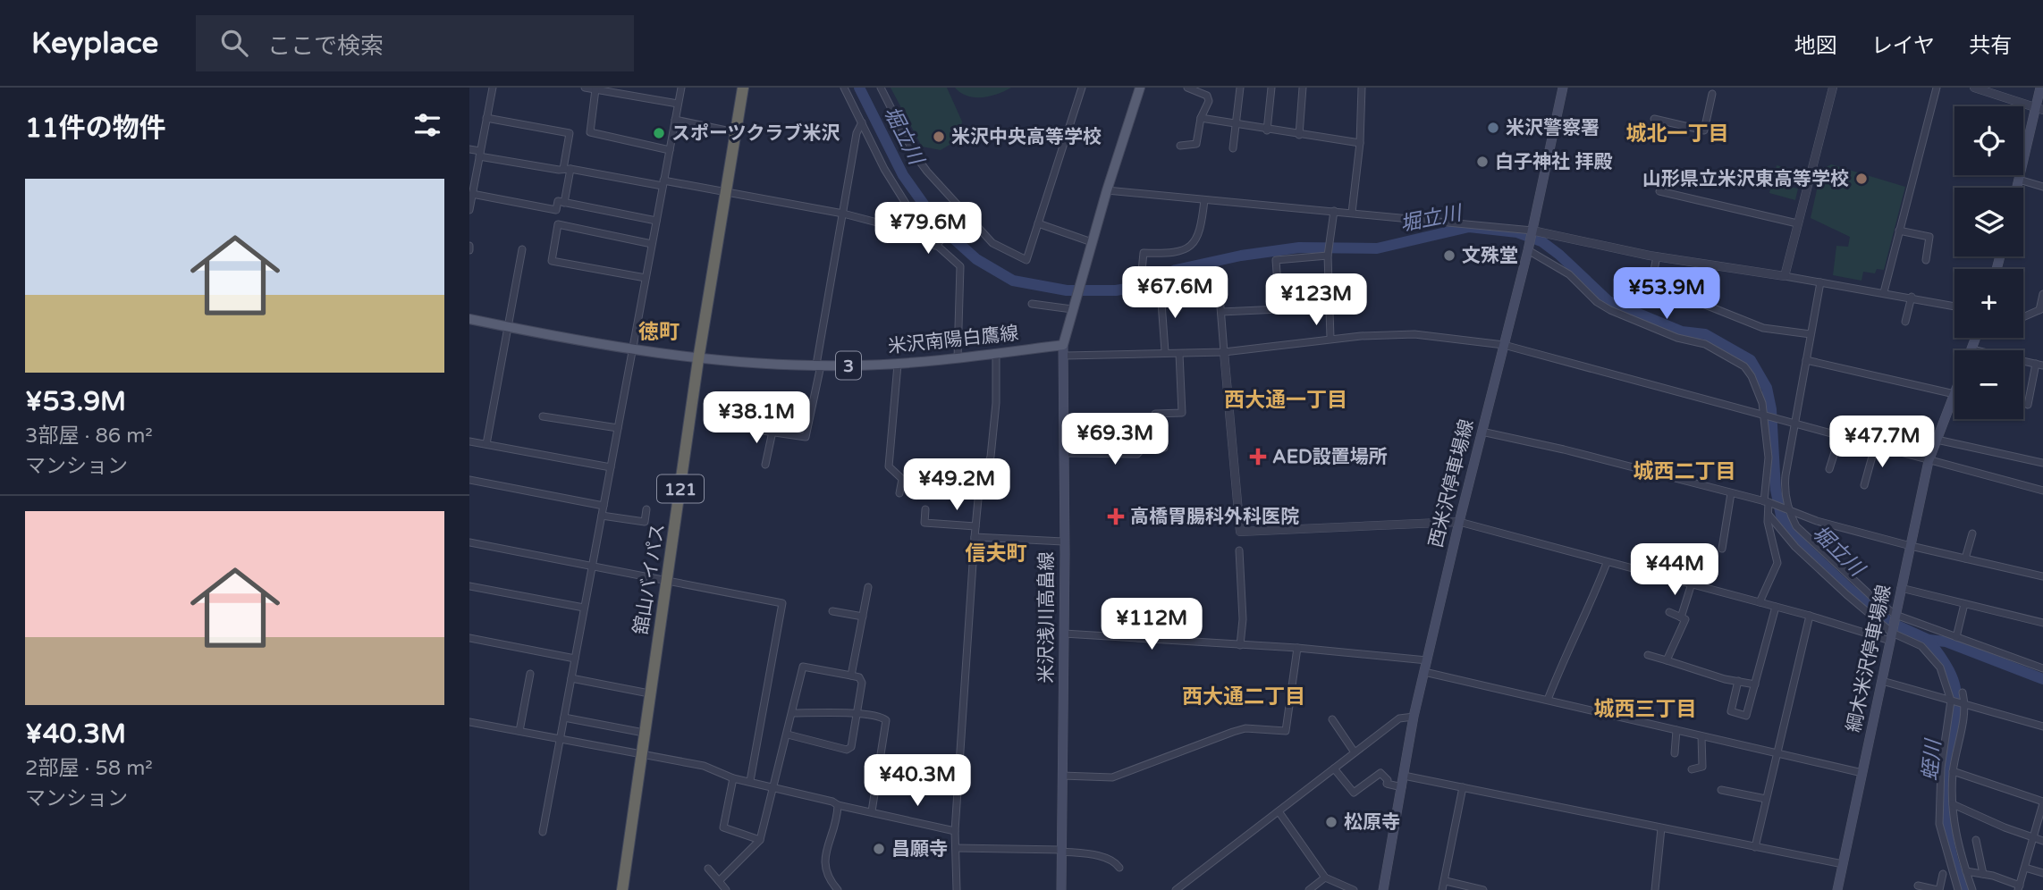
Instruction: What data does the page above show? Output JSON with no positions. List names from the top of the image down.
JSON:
{
  "streets": {
    "highway": ["121", "舘山バイパス"],
    "main road": [
      "米沢南陽白鷹線",
      "3",
      "西米沢停車場線",
      "米沢浅川高畠線",
      "綱木米沢停車場線"
    ]
  },
  "crossings": [
    ["米沢南陽白鷹線", "舘山バイパス"],
    ["米沢南陽白鷹線", "米沢浅川高畠線"]
  ],
  "districts": [
    "城北一丁目",
    "徳町",
    "西大通一丁目",
    "城西二丁目",
    "信夫町",
    "西大通二丁目",
    "城西三丁目"
  ],
  "water": ["堀立川", "蛭川"],
  "places": {
    "other": [
      "米沢警察署",
      "スポーツクラブ米沢",
      "米沢中央高等学校",
      "白子神社 拝殿",
      "山形県立米沢東高等学校",
      "文殊堂",
      "松原寺",
      "昌願寺"
    ],
    "health": ["AED設置場所", "高橋胃腸科外科医院"]
  },
  "page": {
    "header": "Keyplace",
    "search": "ここで検索",
    "nav": ["地図", "レイヤ", "共有"],
    "heading": "11件の物件",
    "map_buttons": ["+", "−"],
    "list": [
      {
        "name": "¥53.9M",
        "note": "3部屋 · 86 m² · マンション"
      },
      {
        "name": "¥40.3M",
        "note": "2部屋 · 58 m² · マンション"
      }
    ],
    "price": [
      "¥79.6M",
      "¥67.6M",
      "¥53.9M",
      "¥123M",
      "¥38.1M",
      "¥69.3M",
      "¥47.7M",
      "¥49.2M",
      "¥44M",
      "¥112M",
      "¥40.3M"
    ]
  }
}
